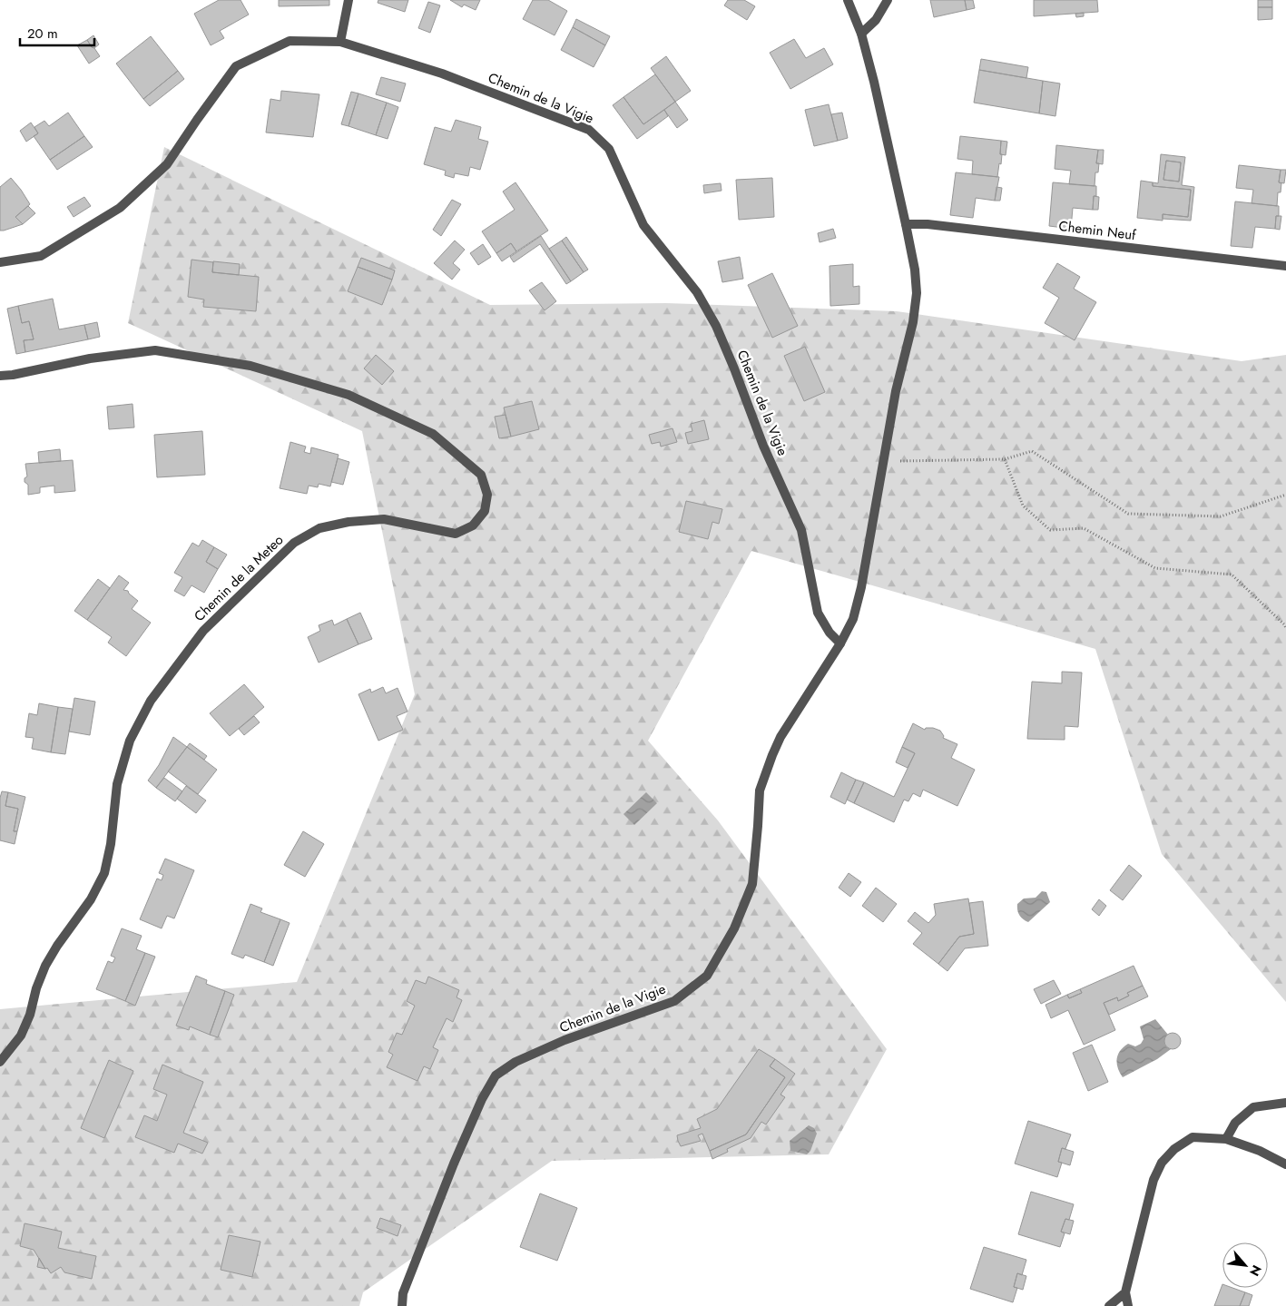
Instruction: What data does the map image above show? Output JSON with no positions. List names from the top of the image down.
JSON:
{
  "streets": {
    "street": ["Chemin de la Vigie", "Chemin Neuf", "Chemin de la Meteo"]
  },
  "crossings": [
    ["Chemin de la Vigie", "Chemin Neuf"]
  ],
  "scale_bar": "20 m",
  "north": "bottom right"
}
